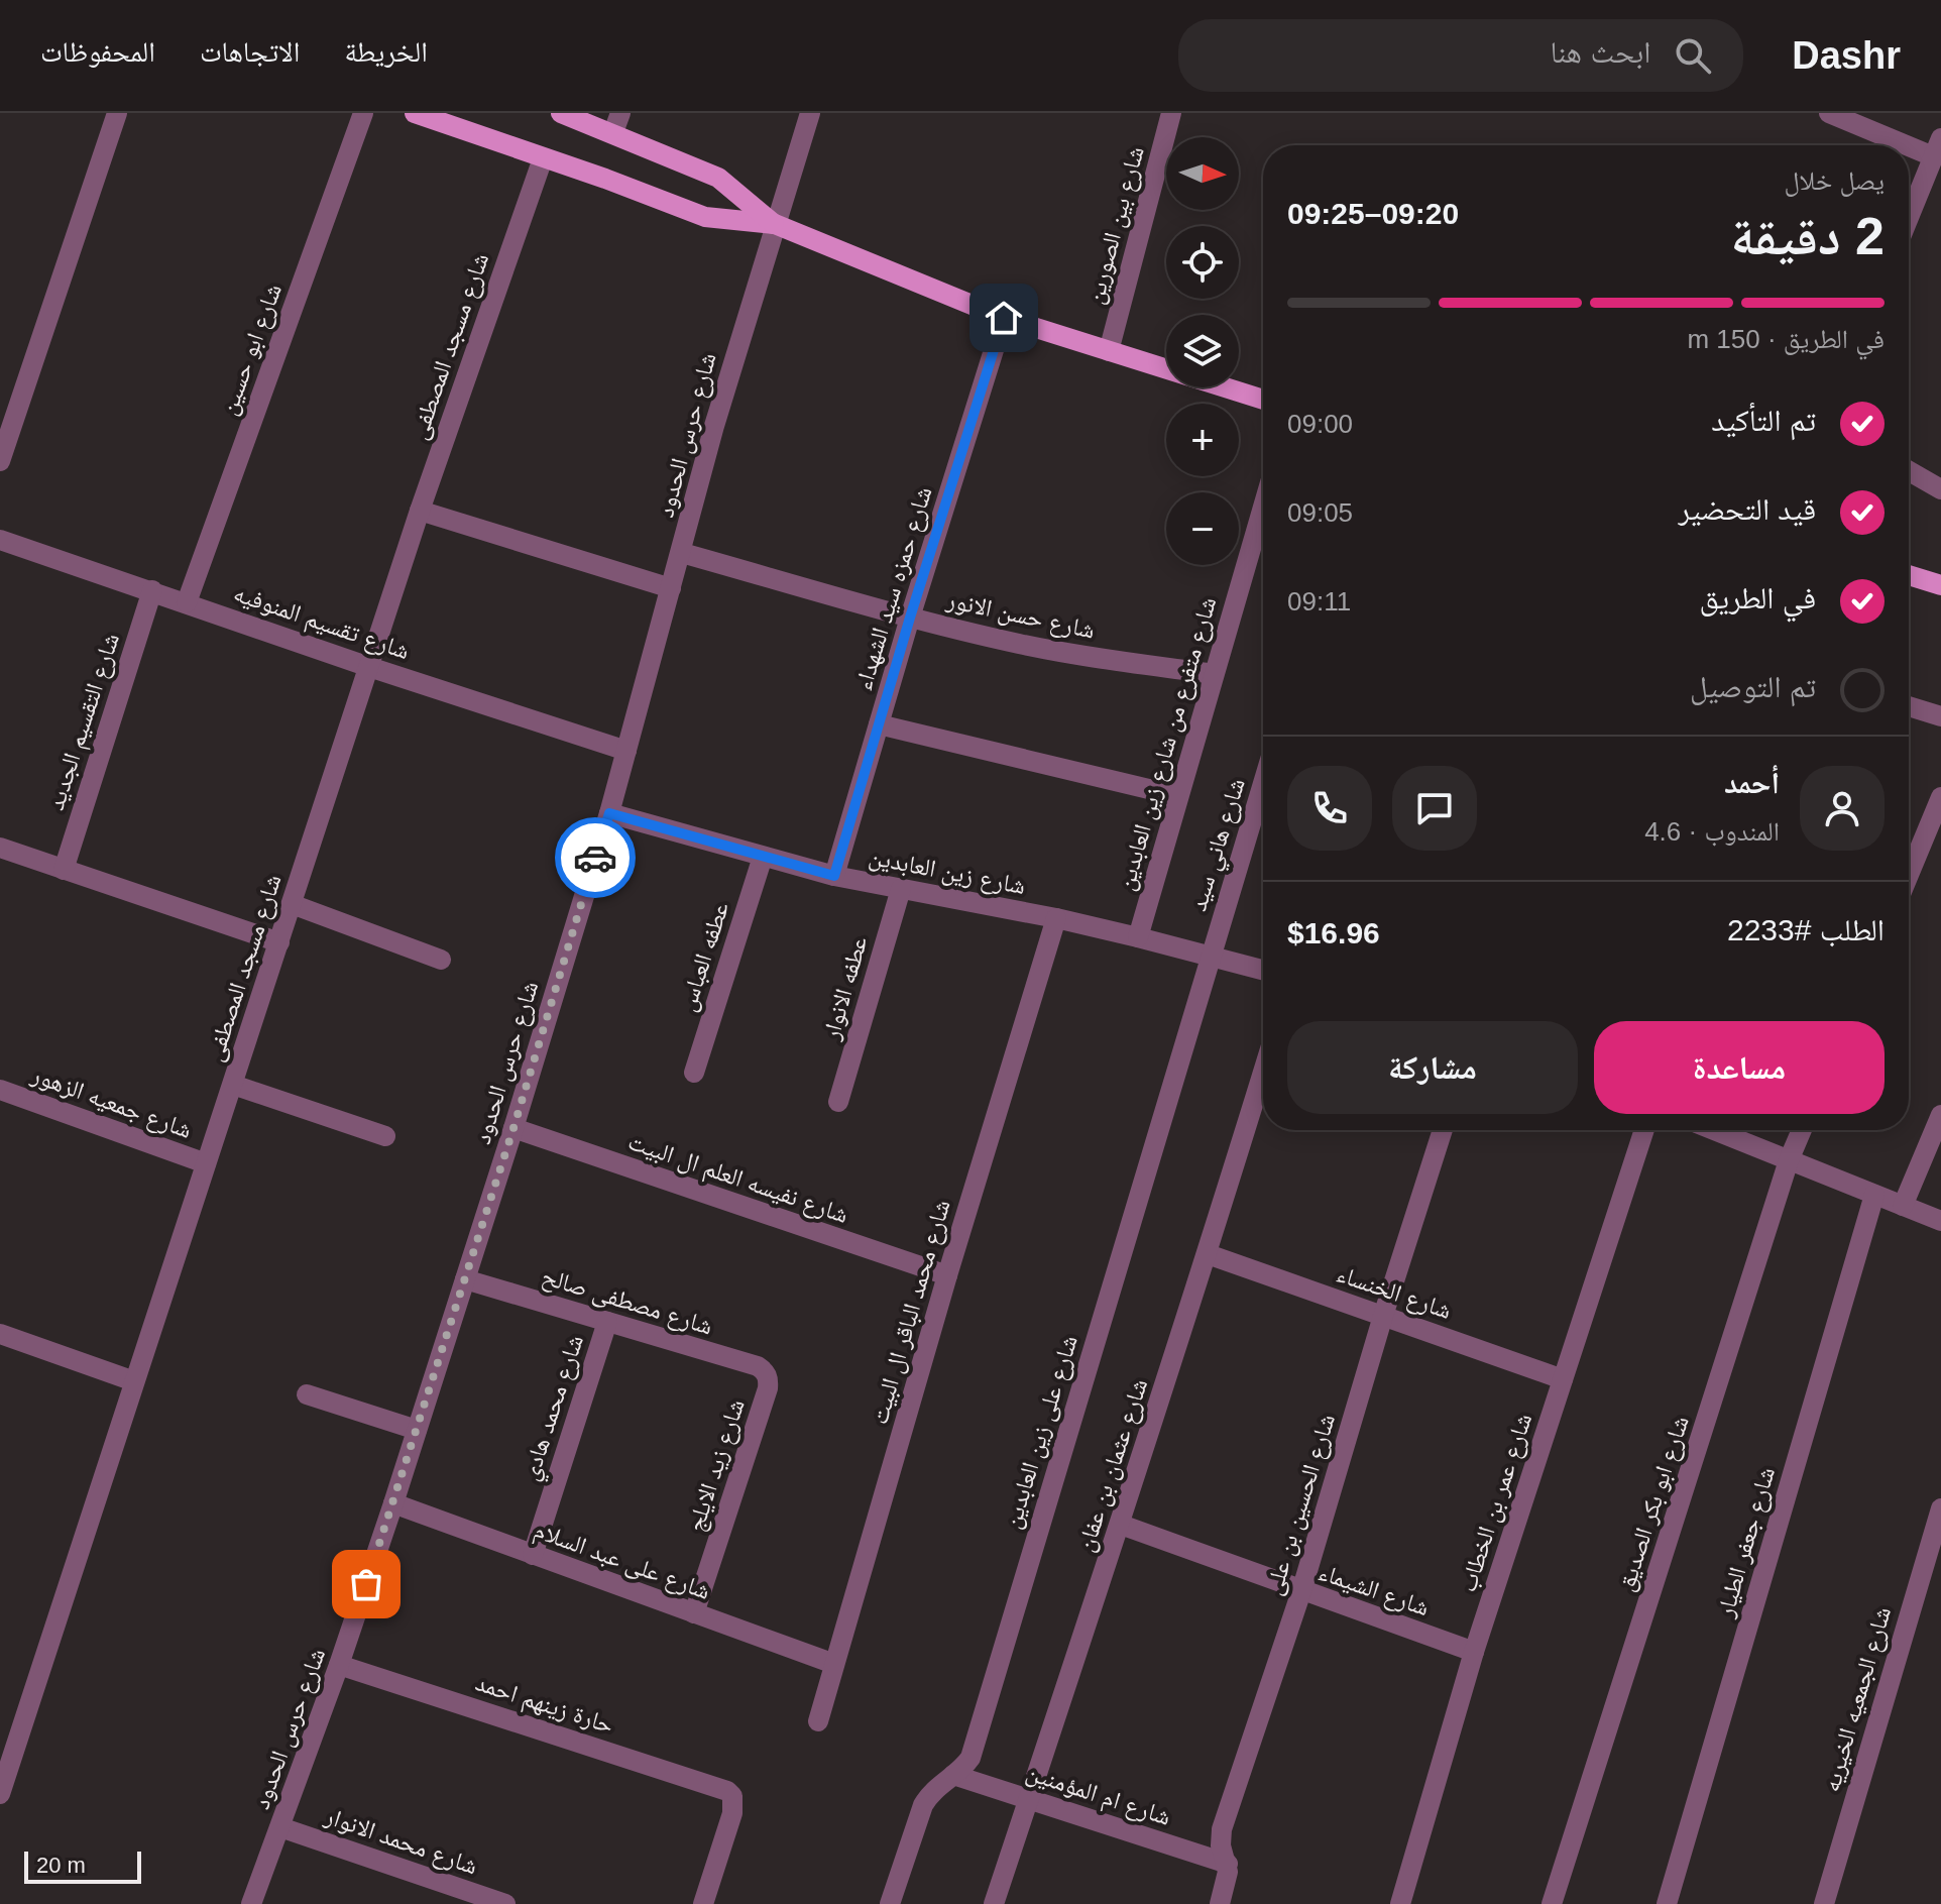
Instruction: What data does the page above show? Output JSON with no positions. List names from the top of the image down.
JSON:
{
  "streets": {
    "street": [
      "شارع بين الصورين",
      "شارع مسجد المصطفى",
      "شارع ابو حسين",
      "شارع حرس الحدود",
      "شارع حمزه سيد الشهداء",
      "شارع حسن الانور",
      "شارع تقسيم المنوفيه",
      "شارع التقسيم الجديد",
      "شارع متفرع من شارع زين العابدين",
      "شارع هاني سيد",
      "شارع زين العابدين",
      "عطفه العباس",
      "عطفه الانوار",
      "شارع جمعيه الزهور",
      "شارع نفيسه العلم ال البيت",
      "شارع الخنساء",
      "شارع مصطفى صالح",
      "شارع محمد الباقر ال البيت",
      "شارع محمد هادي",
      "شارع على زين العابدين",
      "شارع زيد الايلج",
      "شارع عثمان بن عفان",
      "شارع عمر بن الخطاب",
      "شارع ابو بكر الصديق",
      "شارع الحسين بن على",
      "شارع جعفر الطيار",
      "شارع على عبد السلام",
      "شارع الشيماء",
      "شارع الجمعيه الخيريه",
      "حارة زينهم احمد",
      "شارع ام المؤمنين",
      "شارع محمد الانوار"
    ]
  },
  "crossings": [
    ["شارع مسجد المصطفى", "شارع تقسيم المنوفيه"],
    ["شارع مسجد المصطفى", "شارع جمعيه الزهور"],
    ["شارع ابو حسين", "شارع تقسيم المنوفيه"],
    ["شارع حرس الحدود", "شارع حسن الانور"],
    ["شارع حرس الحدود", "شارع تقسيم المنوفيه"],
    ["شارع حرس الحدود", "شارع زين العابدين"],
    ["شارع حرس الحدود", "شارع نفيسه العلم ال البيت"],
    ["شارع حرس الحدود", "شارع مصطفى صالح"],
    ["شارع حرس الحدود", "شارع على عبد السلام"],
    ["شارع حرس الحدود", "حارة زينهم احمد"],
    ["شارع حرس الحدود", "شارع محمد الانوار"],
    ["شارع حمزه سيد الشهداء", "شارع حسن الانور"],
    ["شارع حمزه سيد الشهداء", "شارع زين العابدين"],
    ["شارع حسن الانور", "شارع متفرع من شارع زين العابدين"],
    ["شارع تقسيم المنوفيه", "شارع التقسيم الجديد"],
    ["شارع متفرع من شارع زين العابدين", "شارع زين العابدين"],
    ["شارع هاني سيد", "شارع زين العابدين"],
    ["شارع هاني سيد", "شارع على زين العابدين"],
    ["شارع زين العابدين", "عطفه العباس"],
    ["شارع زين العابدين", "عطفه الانوار"],
    ["شارع زين العابدين", "شارع محمد الباقر ال البيت"],
    ["شارع زين العابدين", "شارع على زين العابدين"],
    ["شارع نفيسه العلم ال البيت", "شارع محمد الباقر ال البيت"],
    ["شارع الخنساء", "شارع عثمان بن عفان"],
    ["شارع الخنساء", "شارع عمر بن الخطاب"],
    ["شارع الخنساء", "شارع الحسين بن على"],
    ["شارع مصطفى صالح", "شارع محمد هادي"],
    ["شارع مصطفى صالح", "شارع زيد الايلج"],
    ["شارع محمد الباقر ال البيت", "شارع على عبد السلام"],
    ["شارع محمد هادي", "شارع على عبد السلام"],
    ["شارع على زين العابدين", "شارع ام المؤمنين"],
    ["شارع زيد الايلج", "شارع على عبد السلام"],
    ["شارع عثمان بن عفان", "شارع الشيماء"],
    ["شارع عثمان بن عفان", "شارع ام المؤمنين"],
    ["شارع عمر بن الخطاب", "شارع الشيماء"],
    ["شارع الحسين بن على", "شارع الشيماء"],
    ["شارع الحسين بن على", "شارع ام المؤمنين"]
  ],
  "scale_bar": "20 m",
  "north": "right",
  "page": {
    "header": "Dashr",
    "search": "ابحث هنا",
    "nav": ["الخريطة", "الاتجاهات", "المحفوظات"],
    "map_buttons": ["+", "−"],
    "heading": ["2 دقيقة", "يصل خلال", "09:20–09:25"],
    "panel": [
      "أحمد",
      "المندوب · 4.6",
      "الطلب #2233",
      "$16.96"
    ],
    "bar": "في الطريق · 150 m",
    "list": [
      ["تم التأكيد", "09:00"],
      ["قيد التحضير", "09:05"],
      ["في الطريق", "09:11"],
      "تم التوصيل"
    ],
    "buttons": ["مساعدة", "مشاركة"],
    "scale": "20 m"
  }
}
